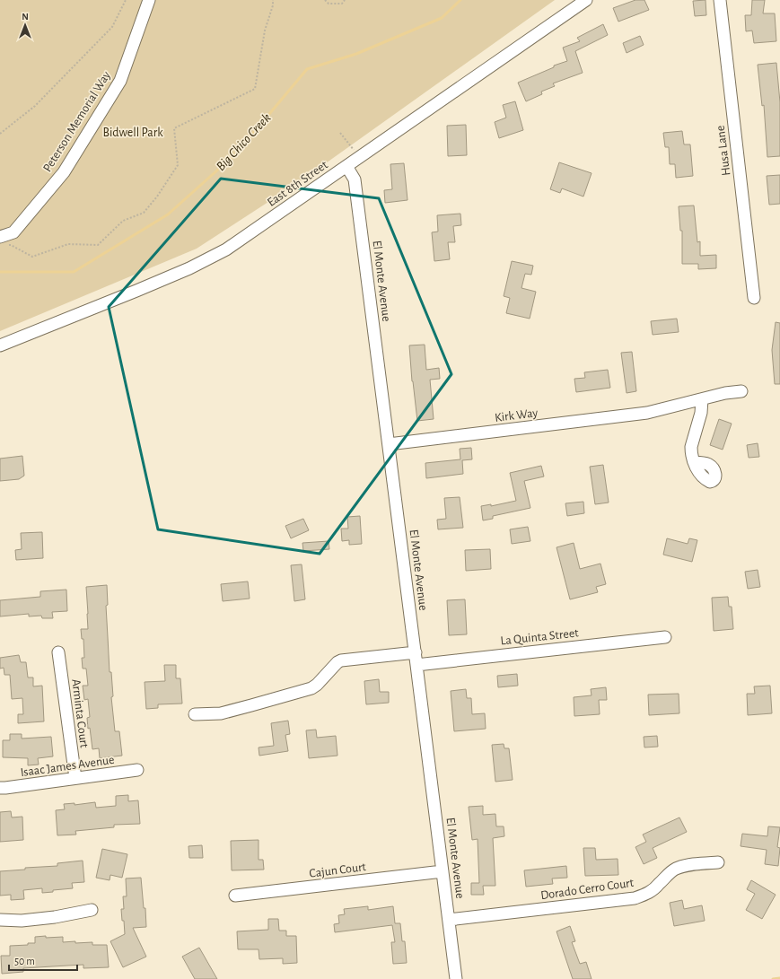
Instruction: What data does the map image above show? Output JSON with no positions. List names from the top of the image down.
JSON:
{
  "streets": {
    "street": [
      "Peterson Memorial Way",
      "Husa Lane",
      "East 8th Street",
      "El Monte Avenue",
      "Kirk Way",
      "La Quinta Street",
      "Arminta Court",
      "Isaac James Avenue",
      "Cajun Court",
      "Dorado Cerro Court"
    ]
  },
  "crossings": [
    ["East 8th Street", "El Monte Avenue"],
    ["El Monte Avenue", "Kirk Way"],
    ["El Monte Avenue", "La Quinta Street"],
    ["El Monte Avenue", "Cajun Court"],
    ["El Monte Avenue", "Dorado Cerro Court"],
    ["Arminta Court", "Isaac James Avenue"]
  ],
  "water": ["Big Chico Creek"],
  "parks": ["Bidwell Park"],
  "scale_bar": "50 m",
  "north": "top"
}
